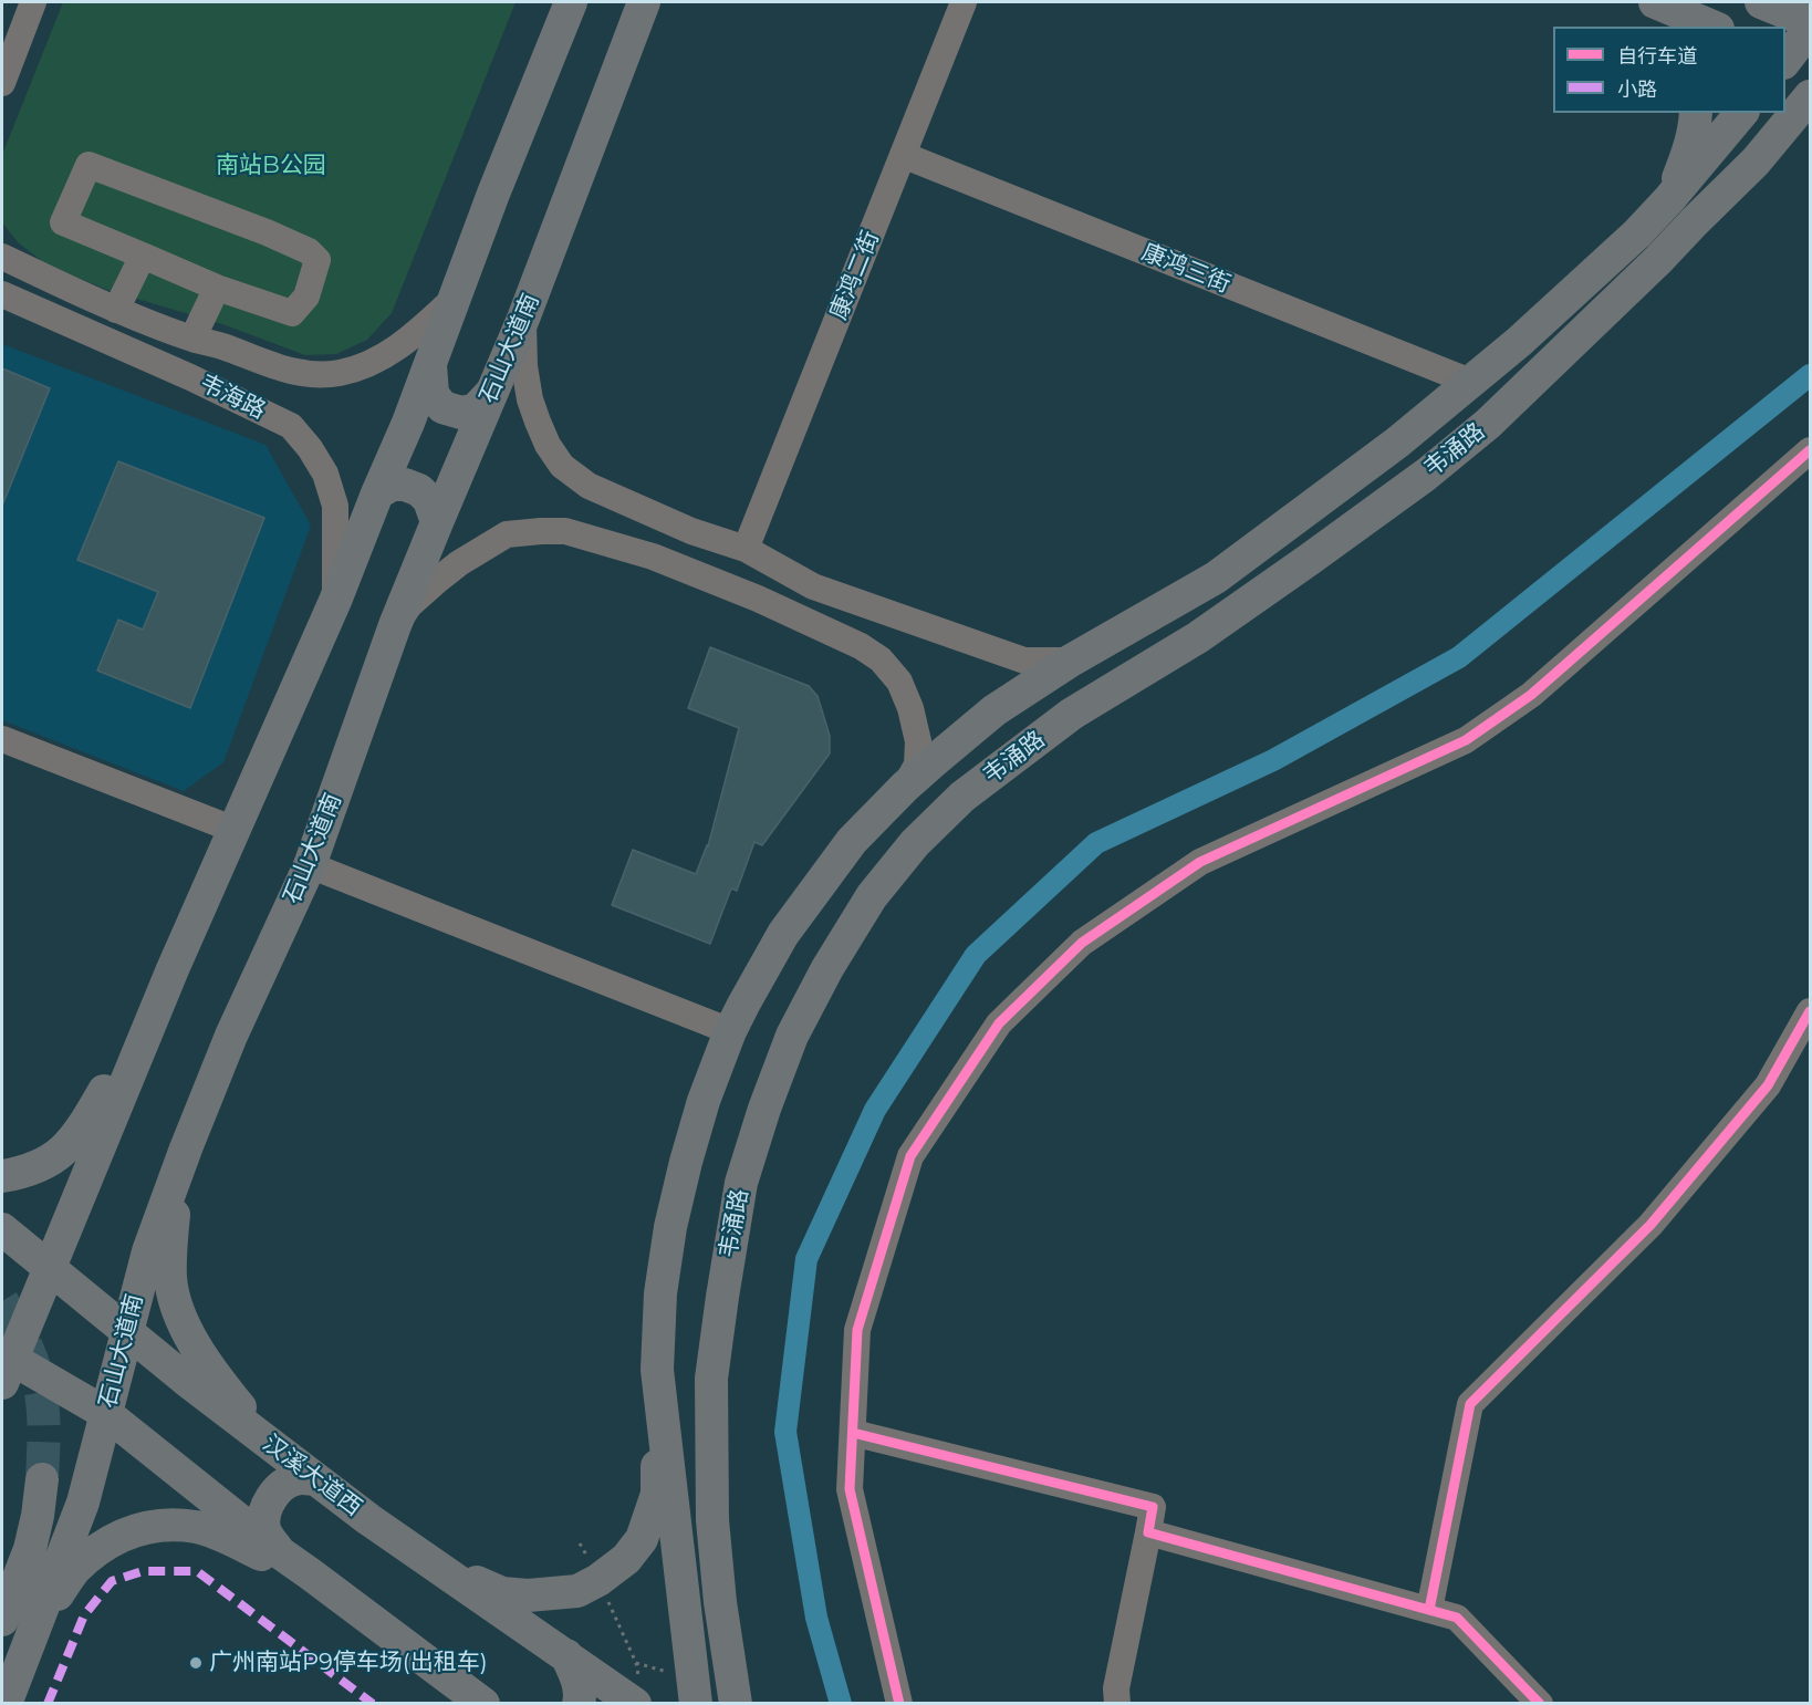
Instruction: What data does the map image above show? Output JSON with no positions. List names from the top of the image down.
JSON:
{
  "streets": {
    "main road": ["石山大道南", "韦涌路", "汉溪大道西"],
    "street": ["康鸿三街", "康鸿二街", "韦海路"]
  },
  "crossings": [
    ["康鸿三街", "康鸿二街"],
    ["康鸿三街", "韦涌路"],
    ["石山大道南", "汉溪大道西"]
  ],
  "parks": ["南站B公园"],
  "places": ["广州南站P9停车场(出租车)"],
  "legend": ["自行车道", "小路"]
}
